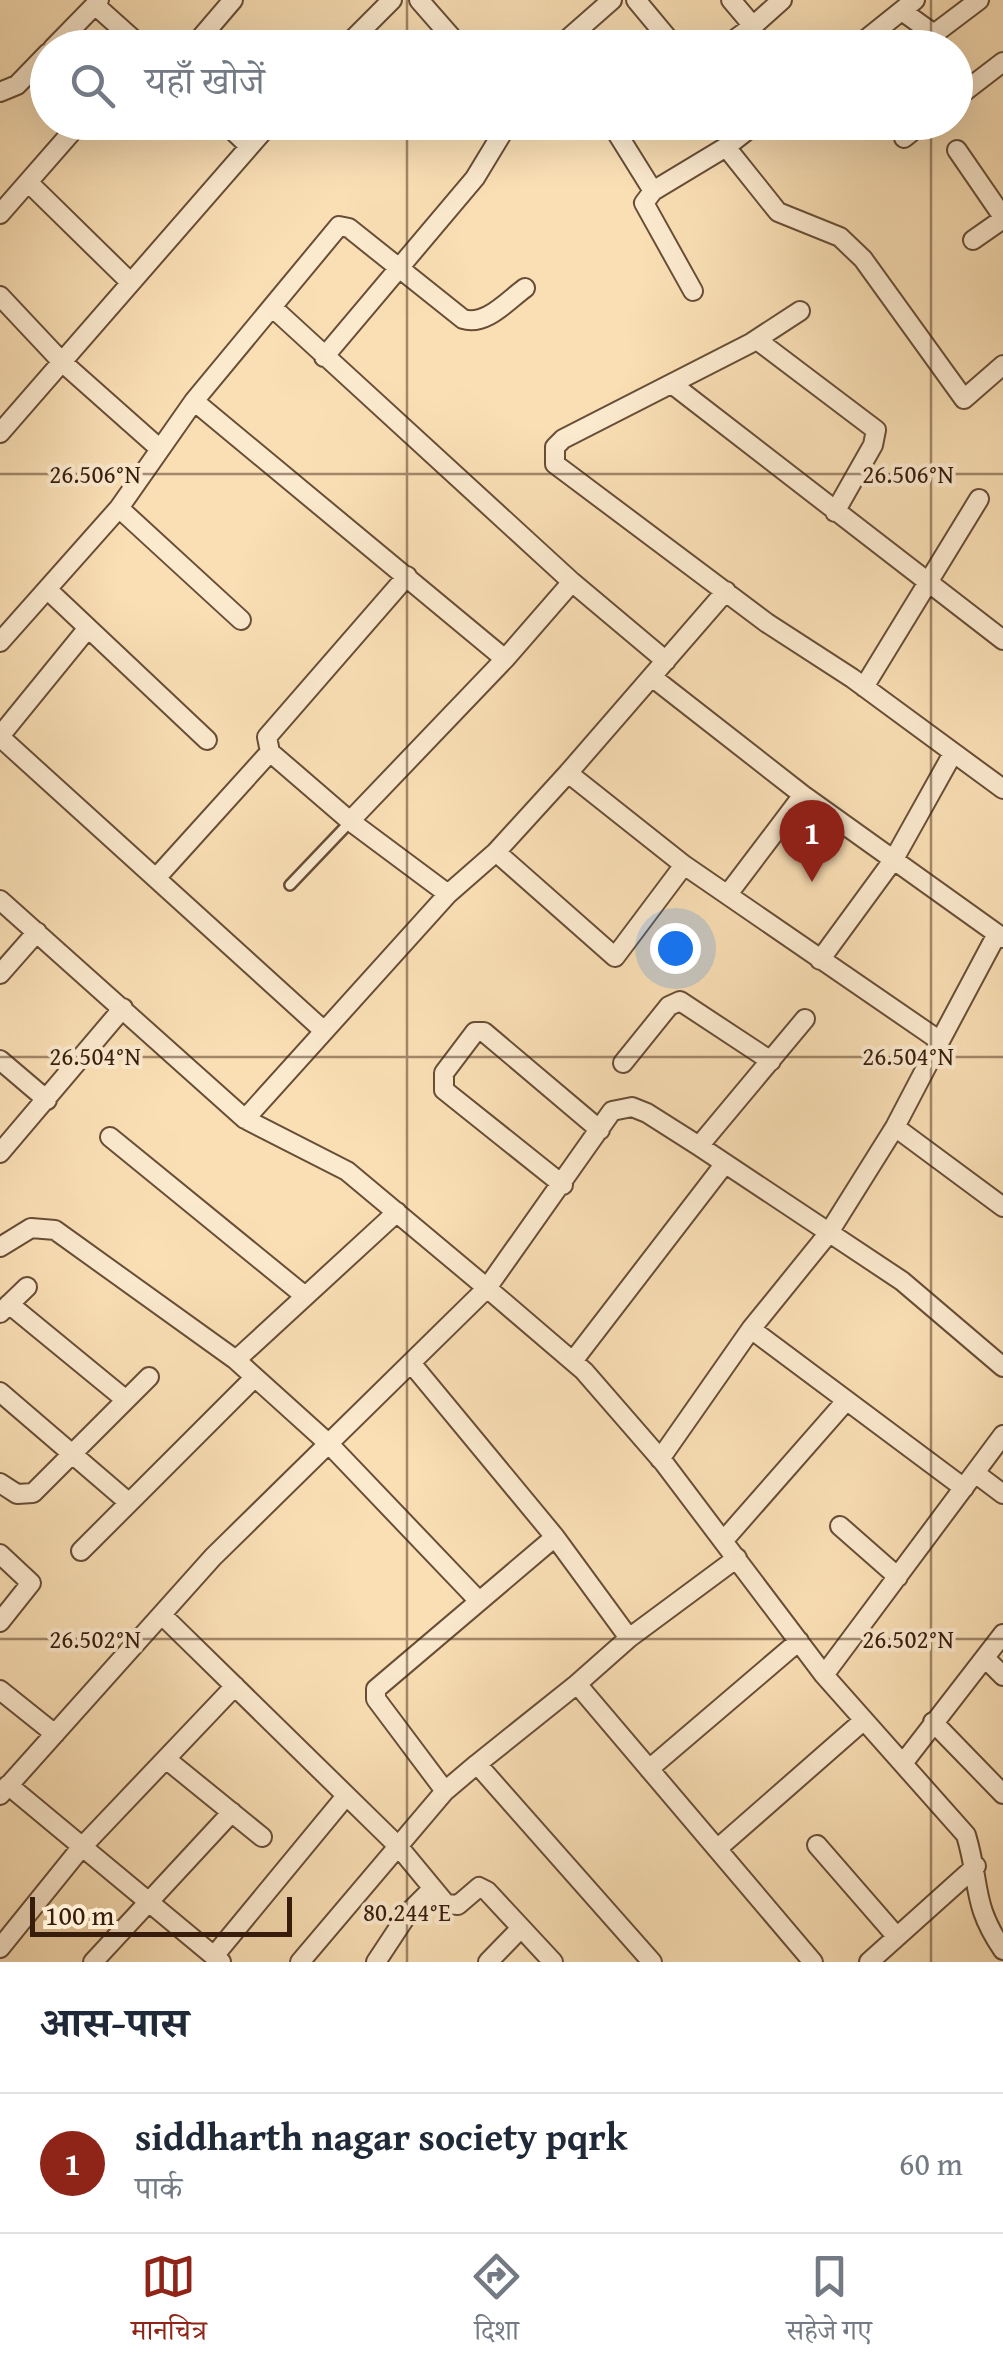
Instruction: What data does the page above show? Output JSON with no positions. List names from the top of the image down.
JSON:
{
  "scale_bar": "100 m",
  "page": {
    "search": "यहाँ खोजें",
    "pins": "1",
    "scale": "100 m",
    "heading": "आस-पास",
    "list": [
      {
        "mark": "1",
        "name": "siddharth nagar society pqrk",
        "note": "पार्क",
        "value": "60 m"
      }
    ],
    "nav": ["मानचित्र", "दिशा", "सहेजे गए"]
  },
  "coordinates": [
    "26.506°N",
    "26.504°N",
    "26.502°N",
    "80.244°E"
  ]
}
